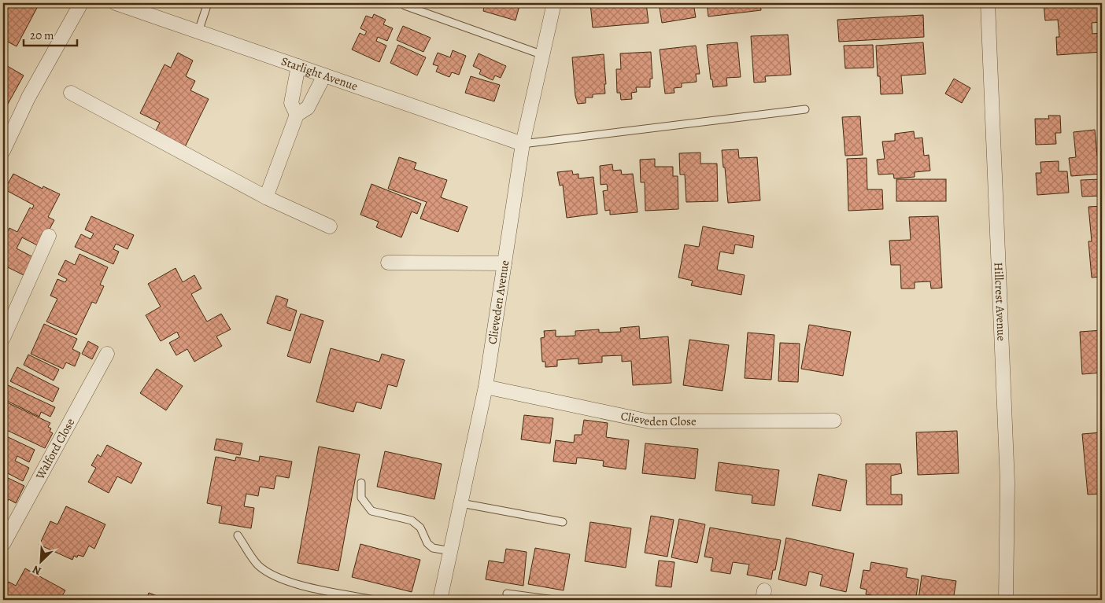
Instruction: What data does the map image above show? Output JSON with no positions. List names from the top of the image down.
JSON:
{
  "streets": {
    "street": [
      "Starlight Avenue",
      "Hillcrest Avenue",
      "Clieveden Avenue",
      "Clieveden Close",
      "Walford Close"
    ]
  },
  "crossings": [
    ["Starlight Avenue", "Clieveden Avenue"],
    ["Clieveden Avenue", "Clieveden Close"]
  ],
  "scale_bar": "20 m",
  "north": "bottom left"
}
